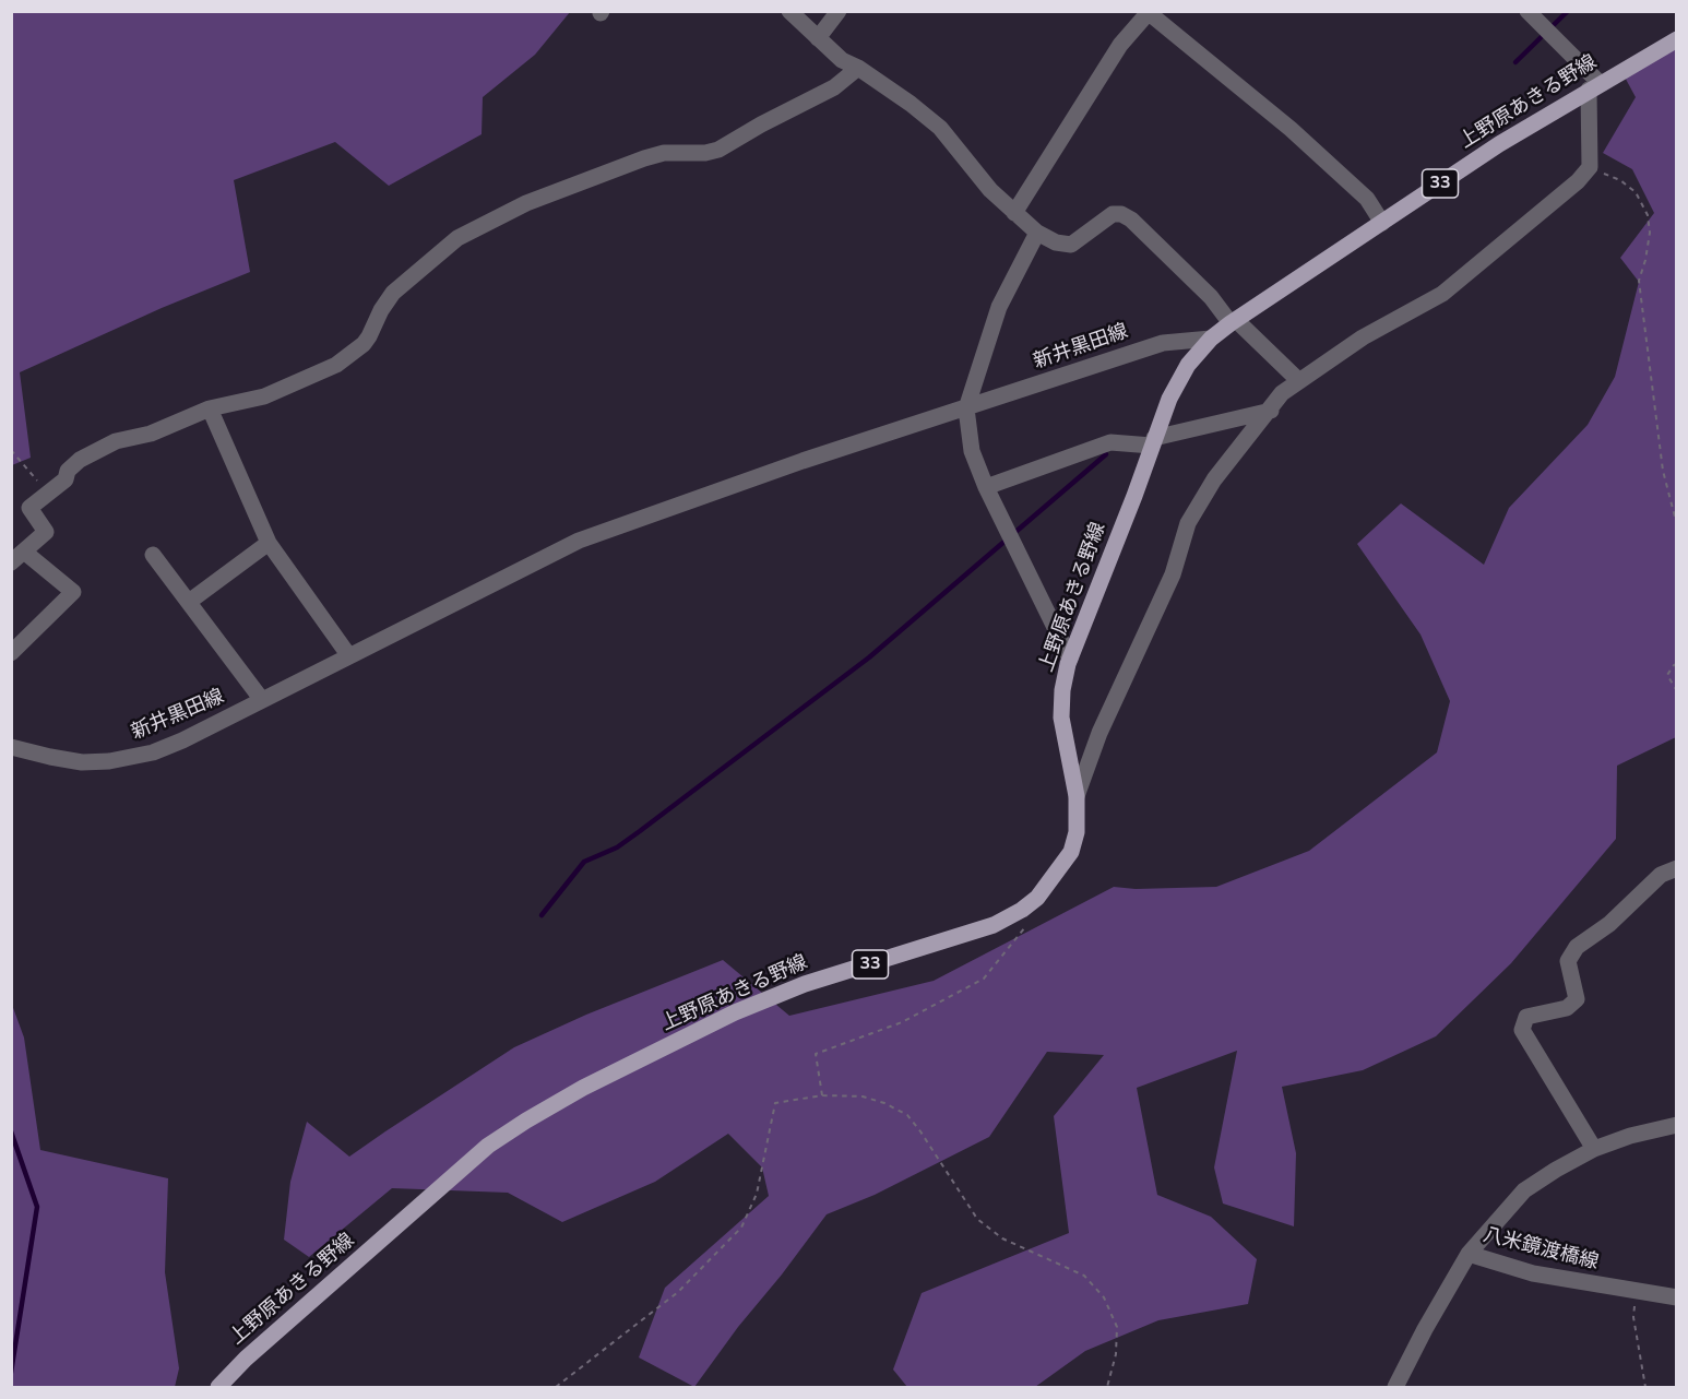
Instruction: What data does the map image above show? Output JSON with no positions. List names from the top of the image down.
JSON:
{
  "streets": {
    "main road": ["上野原あきる野線", "33"],
    "street": ["新井黒田線", "八米鏡渡橋線"]
  },
  "crossings": [
    ["上野原あきる野線", "新井黒田線"]
  ]
}
